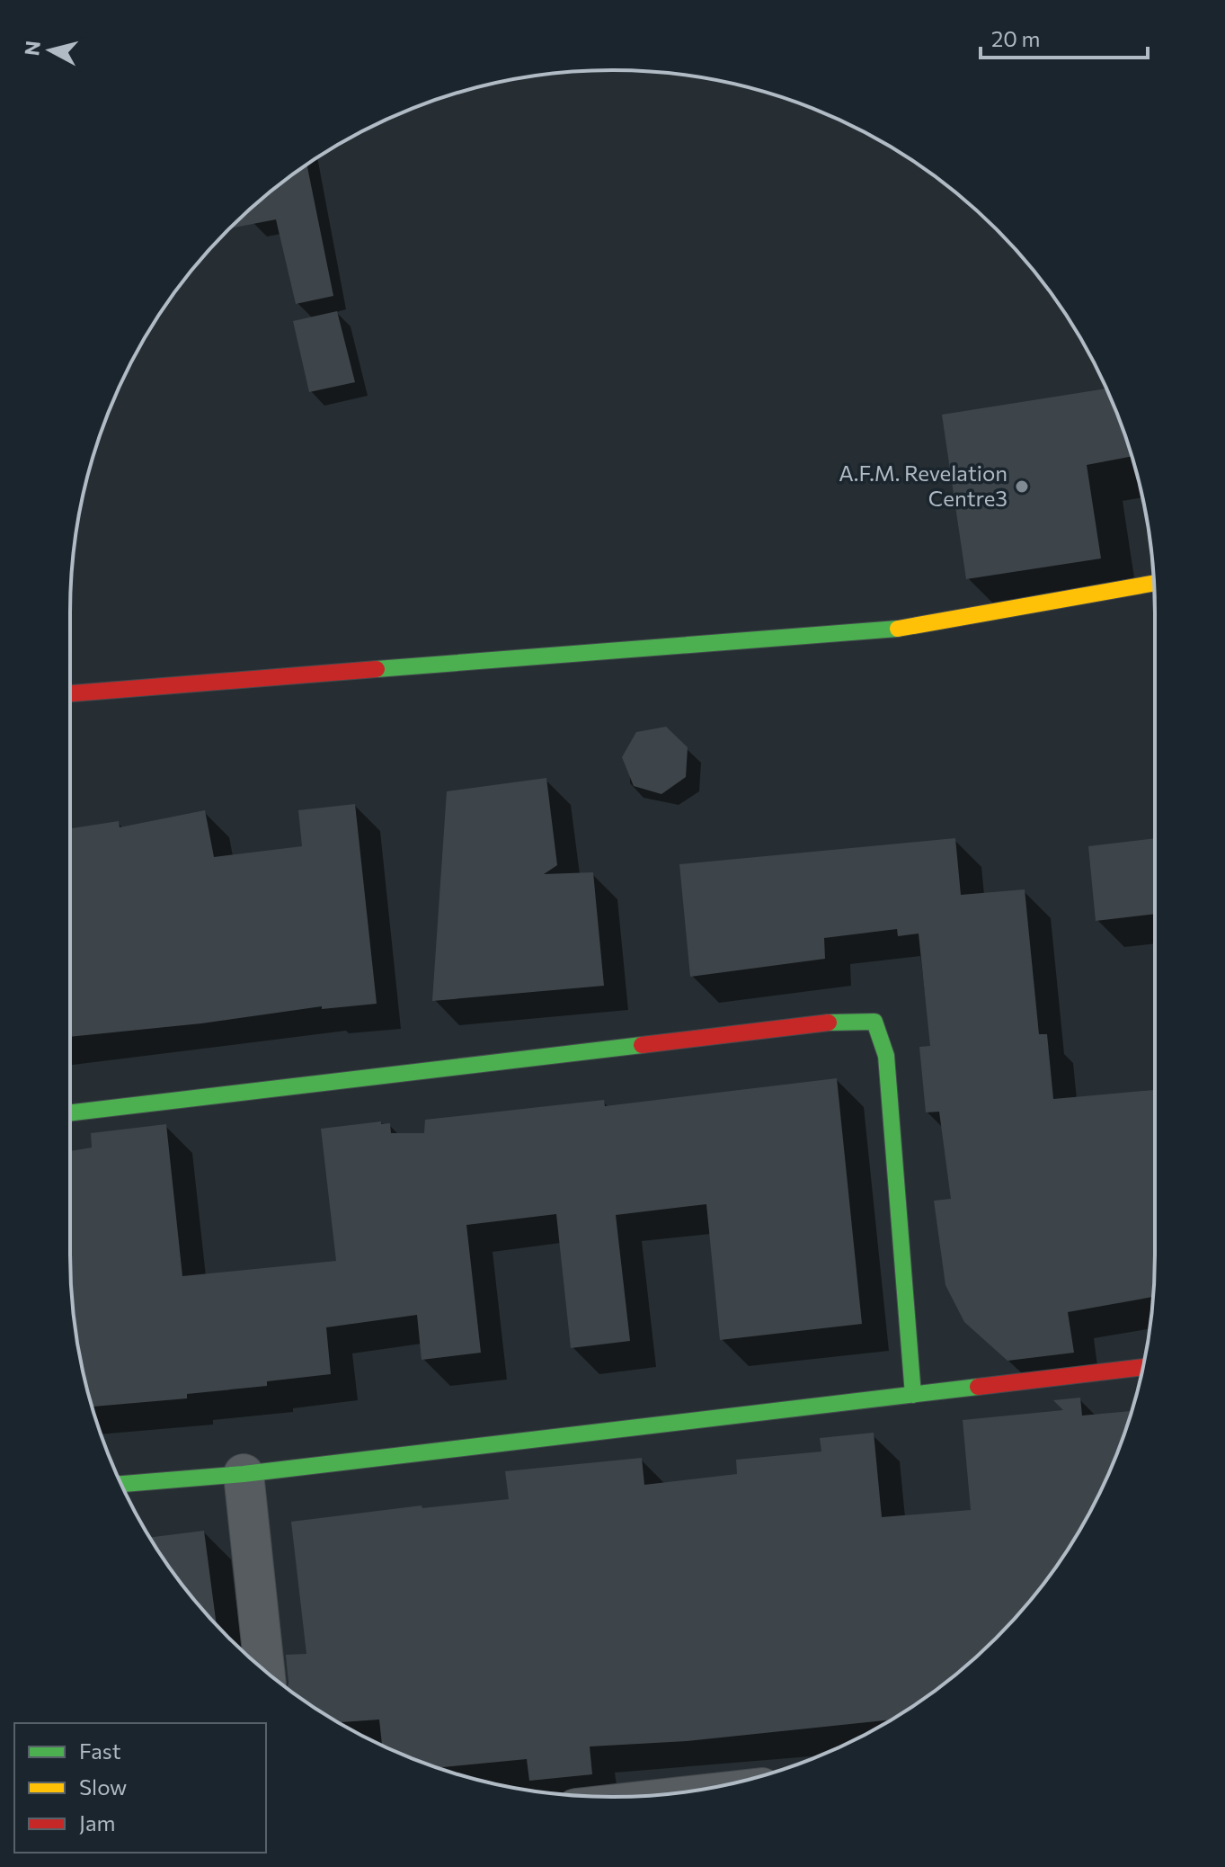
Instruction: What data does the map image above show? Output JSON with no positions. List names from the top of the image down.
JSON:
{
  "places": ["A.F.M. Revelation Centre3"],
  "legend": ["Fast", "Slow", "Jam"],
  "scale_bar": "20 m",
  "north": "left"
}
